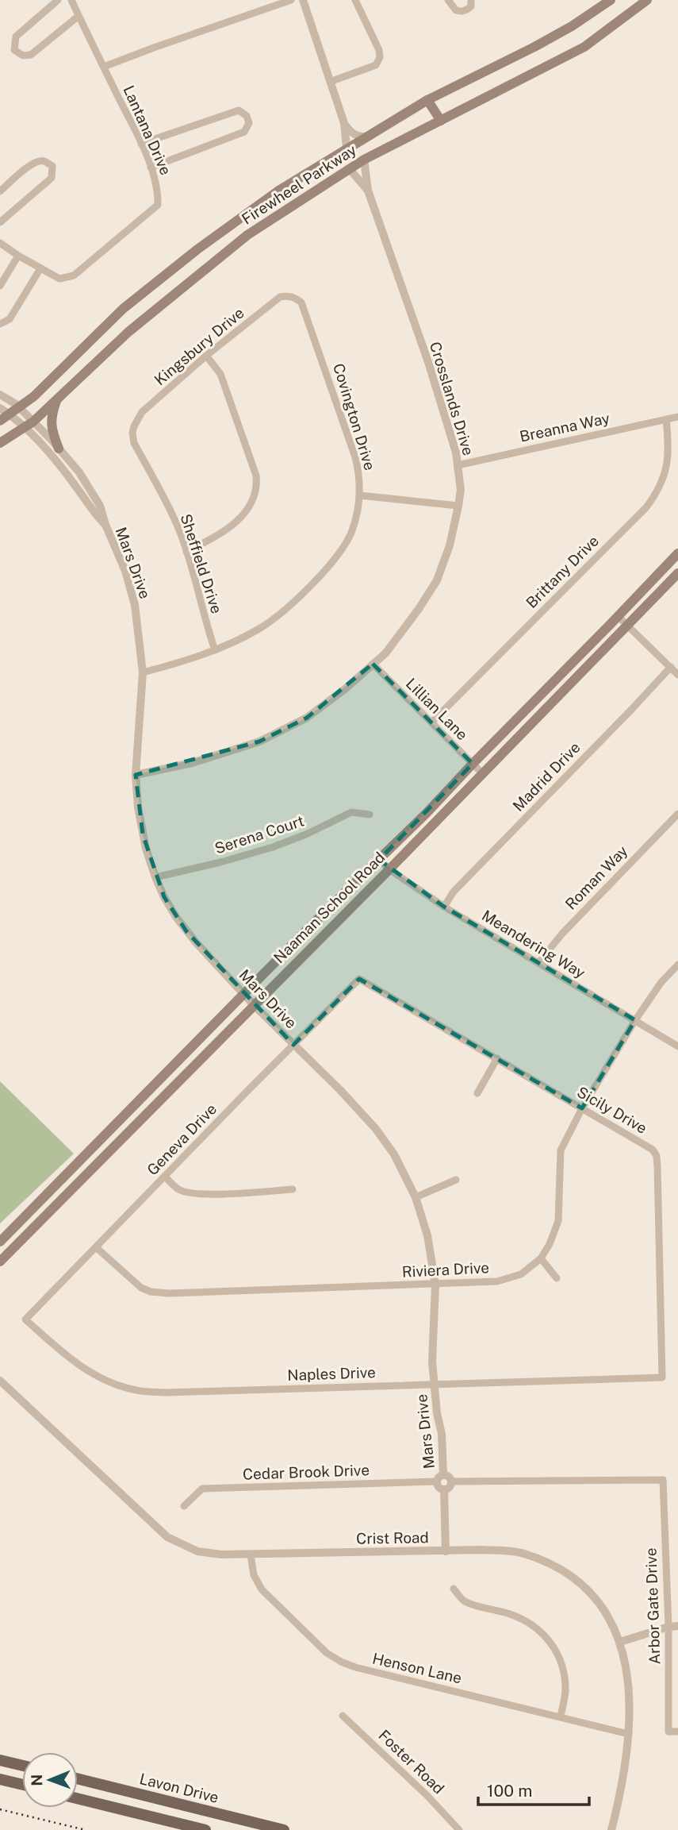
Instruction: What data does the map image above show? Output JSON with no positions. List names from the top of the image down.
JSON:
{
  "streets": {
    "main road": ["Firewheel Parkway", "Naaman School Road", "Lavon Drive"],
    "street": [
      "Lantana Drive",
      "Kingsbury Drive",
      "Crosslands Drive",
      "Covington Drive",
      "Breanna Way",
      "Mars Drive",
      "Sheffield Drive",
      "Brittany Drive",
      "Lillian Lane",
      "Madrid Drive",
      "Serena Court",
      "Roman Way",
      "Meandering Way",
      "Sicily Drive",
      "Geneva Drive",
      "Riviera Drive",
      "Naples Drive",
      "Cedar Brook Drive",
      "Crist Road",
      "Arbor Gate Drive",
      "Henson Lane",
      "Foster Road"
    ]
  },
  "crossings": [
    ["Firewheel Parkway", "Crosslands Drive"],
    ["Firewheel Parkway", "Mars Drive"],
    ["Kingsbury Drive", "Covington Drive"],
    ["Kingsbury Drive", "Sheffield Drive"],
    ["Crosslands Drive", "Breanna Way"],
    ["Crosslands Drive", "Mars Drive"],
    ["Crosslands Drive", "Lillian Lane"],
    ["Covington Drive", "Mars Drive"],
    ["Covington Drive", "Sheffield Drive"],
    ["Breanna Way", "Brittany Drive"],
    ["Mars Drive", "Serena Court"],
    ["Mars Drive", "Naaman School Road"],
    ["Mars Drive", "Geneva Drive"],
    ["Mars Drive", "Riviera Drive"],
    ["Mars Drive", "Naples Drive"],
    ["Mars Drive", "Cedar Brook Drive"],
    ["Mars Drive", "Crist Road"],
    ["Mars Drive", "Arbor Gate Drive"],
    ["Brittany Drive", "Lillian Lane"],
    ["Lillian Lane", "Naaman School Road"],
    ["Madrid Drive", "Meandering Way"],
    ["Roman Way", "Meandering Way"],
    ["Naaman School Road", "Meandering Way"],
    ["Meandering Way", "Riviera Drive"],
    ["Sicily Drive", "Geneva Drive"],
    ["Sicily Drive", "Riviera Drive"],
    ["Sicily Drive", "Naples Drive"],
    ["Geneva Drive", "Riviera Drive"],
    ["Geneva Drive", "Naples Drive"],
    ["Cedar Brook Drive", "Arbor Gate Drive"],
    ["Crist Road", "Henson Lane"]
  ],
  "scale_bar": "100 m",
  "north": "left"
}
